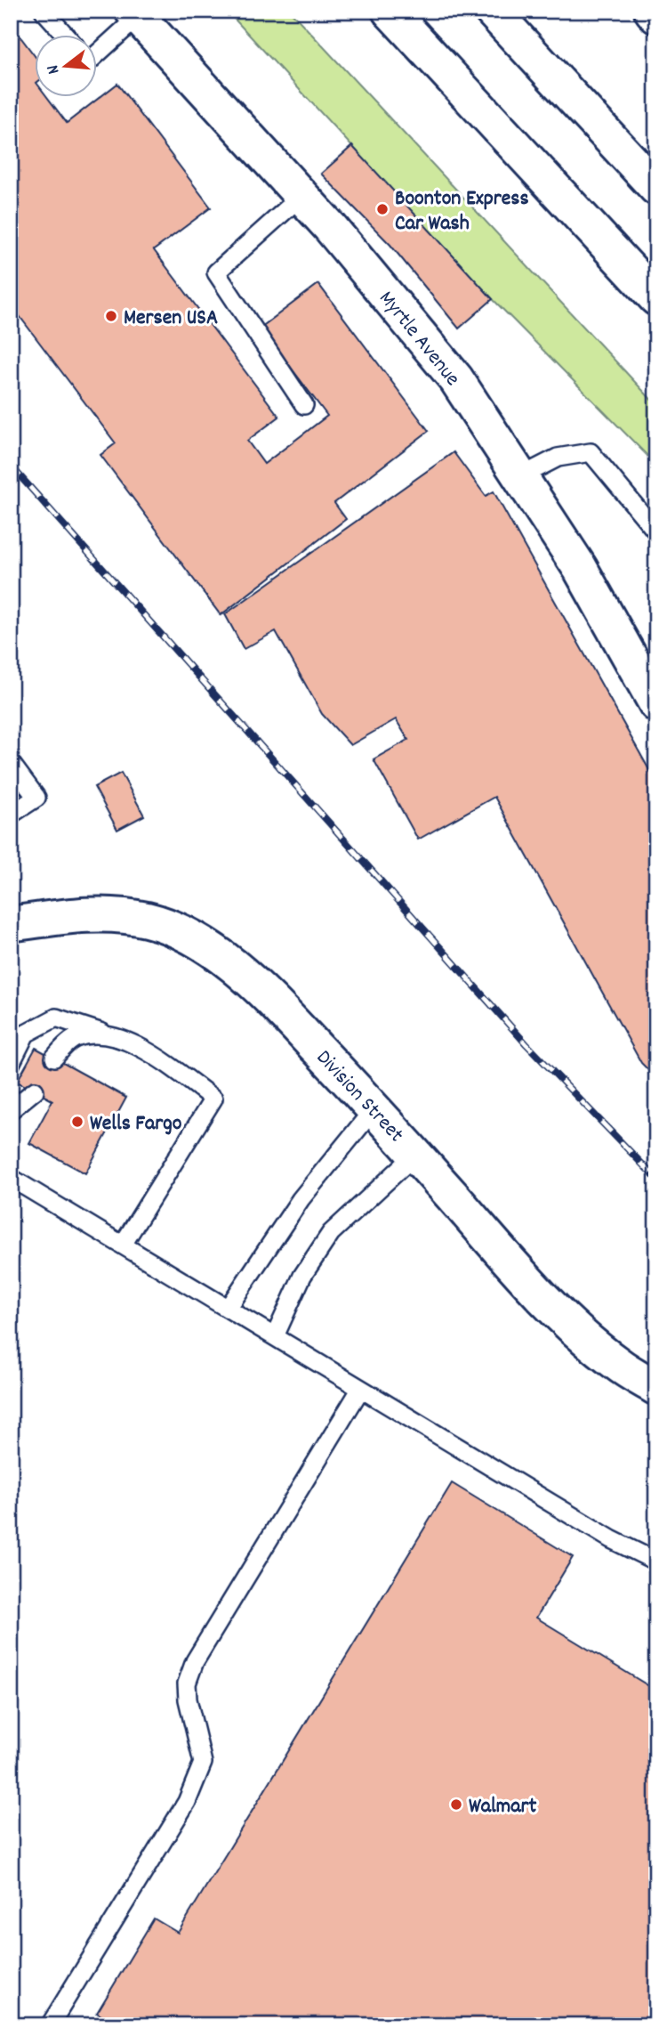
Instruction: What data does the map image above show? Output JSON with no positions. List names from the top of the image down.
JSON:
{
  "streets": {
    "main road": ["Myrtle Avenue", "Division Street"]
  },
  "places": [
    "Boonton Express Car Wash",
    "Mersen USA",
    "Wells Fargo",
    "Walmart"
  ],
  "north": "left"
}
